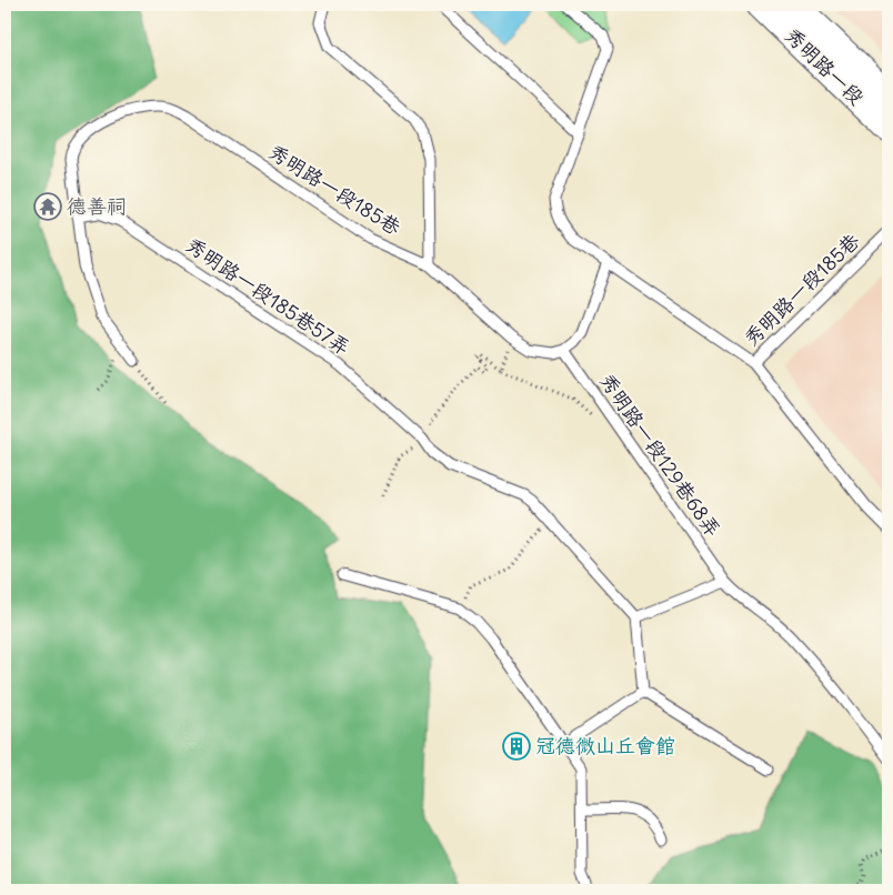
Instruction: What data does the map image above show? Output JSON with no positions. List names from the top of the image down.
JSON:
{
  "streets": {
    "main road": ["秀明路一段"],
    "lane": ["秀明路一段185巷", "秀明路一段185巷57弄", "秀明路一段129巷68弄"]
  },
  "crossings": [
    ["秀明路一段185巷", "秀明路一段185巷57弄"],
    ["秀明路一段185巷", "秀明路一段129巷68弄"]
  ],
  "places": {
    "temple": ["德善祠"],
    "building": ["冠德微山丘會館"]
  }
}
